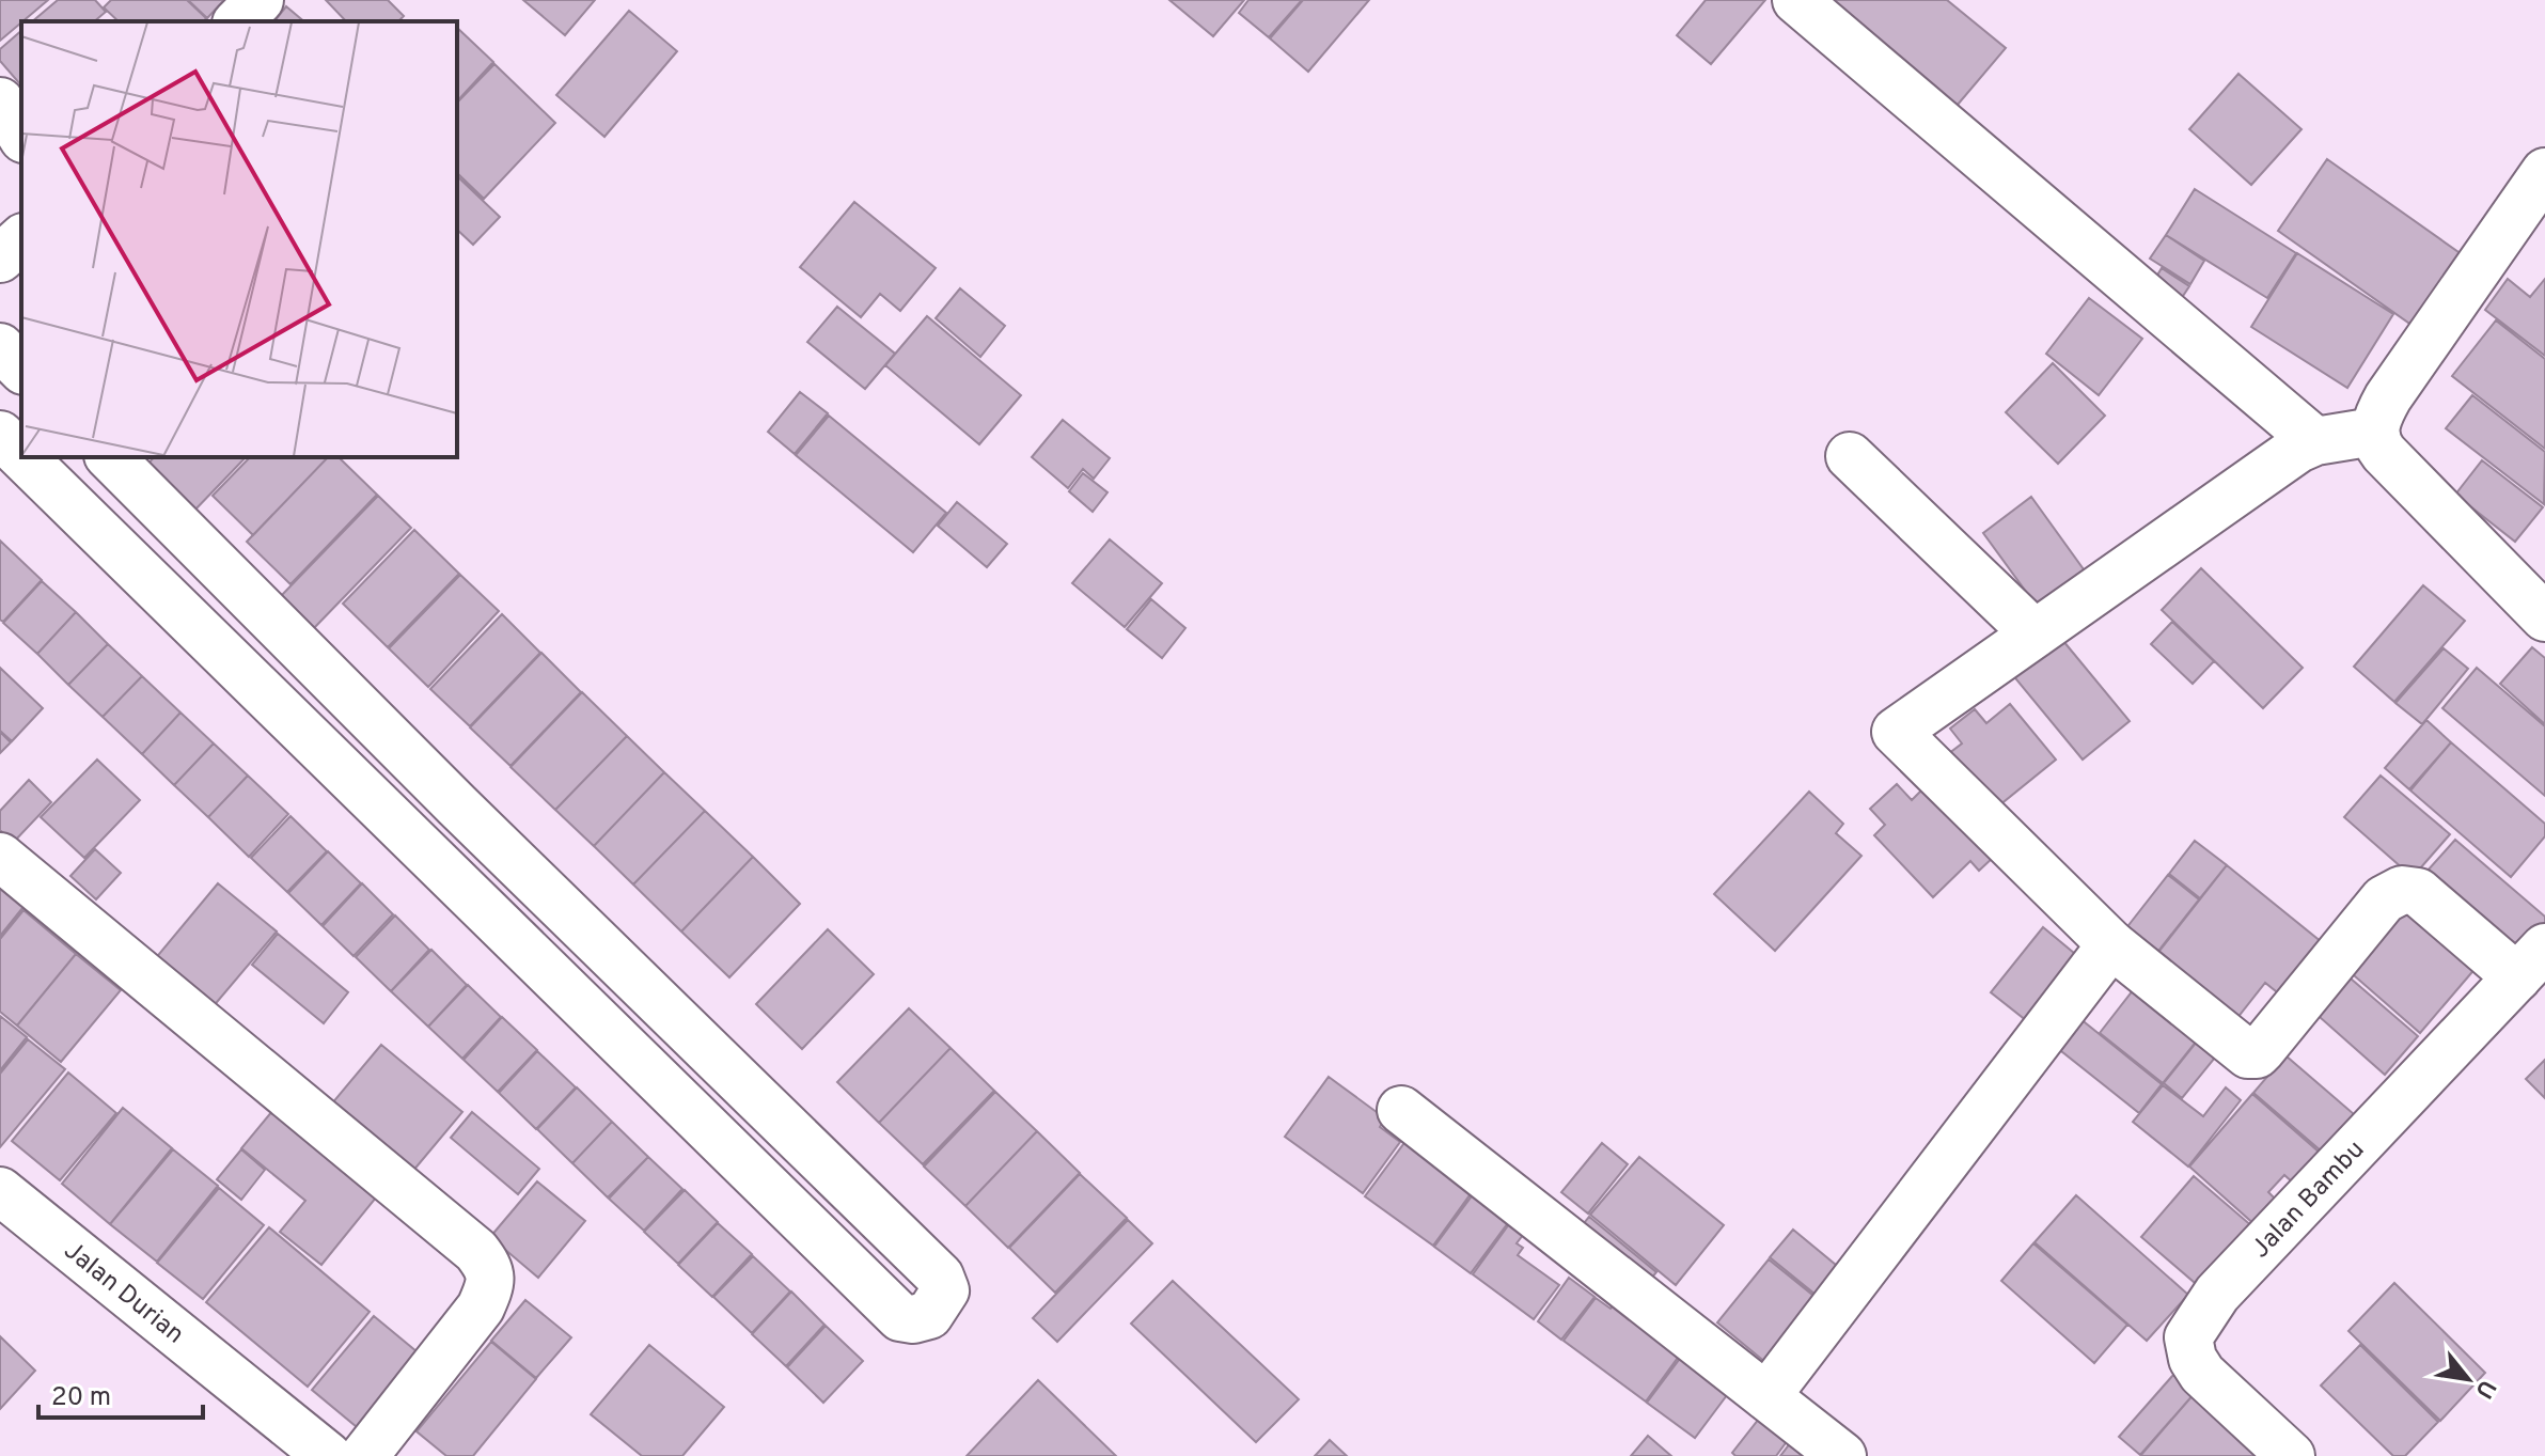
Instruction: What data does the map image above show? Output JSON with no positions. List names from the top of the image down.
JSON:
{
  "streets": {
    "street": ["Jalan Bambu", "Jalan Durian"]
  },
  "scale_bar": "20 m",
  "north": "bottom right"
}
